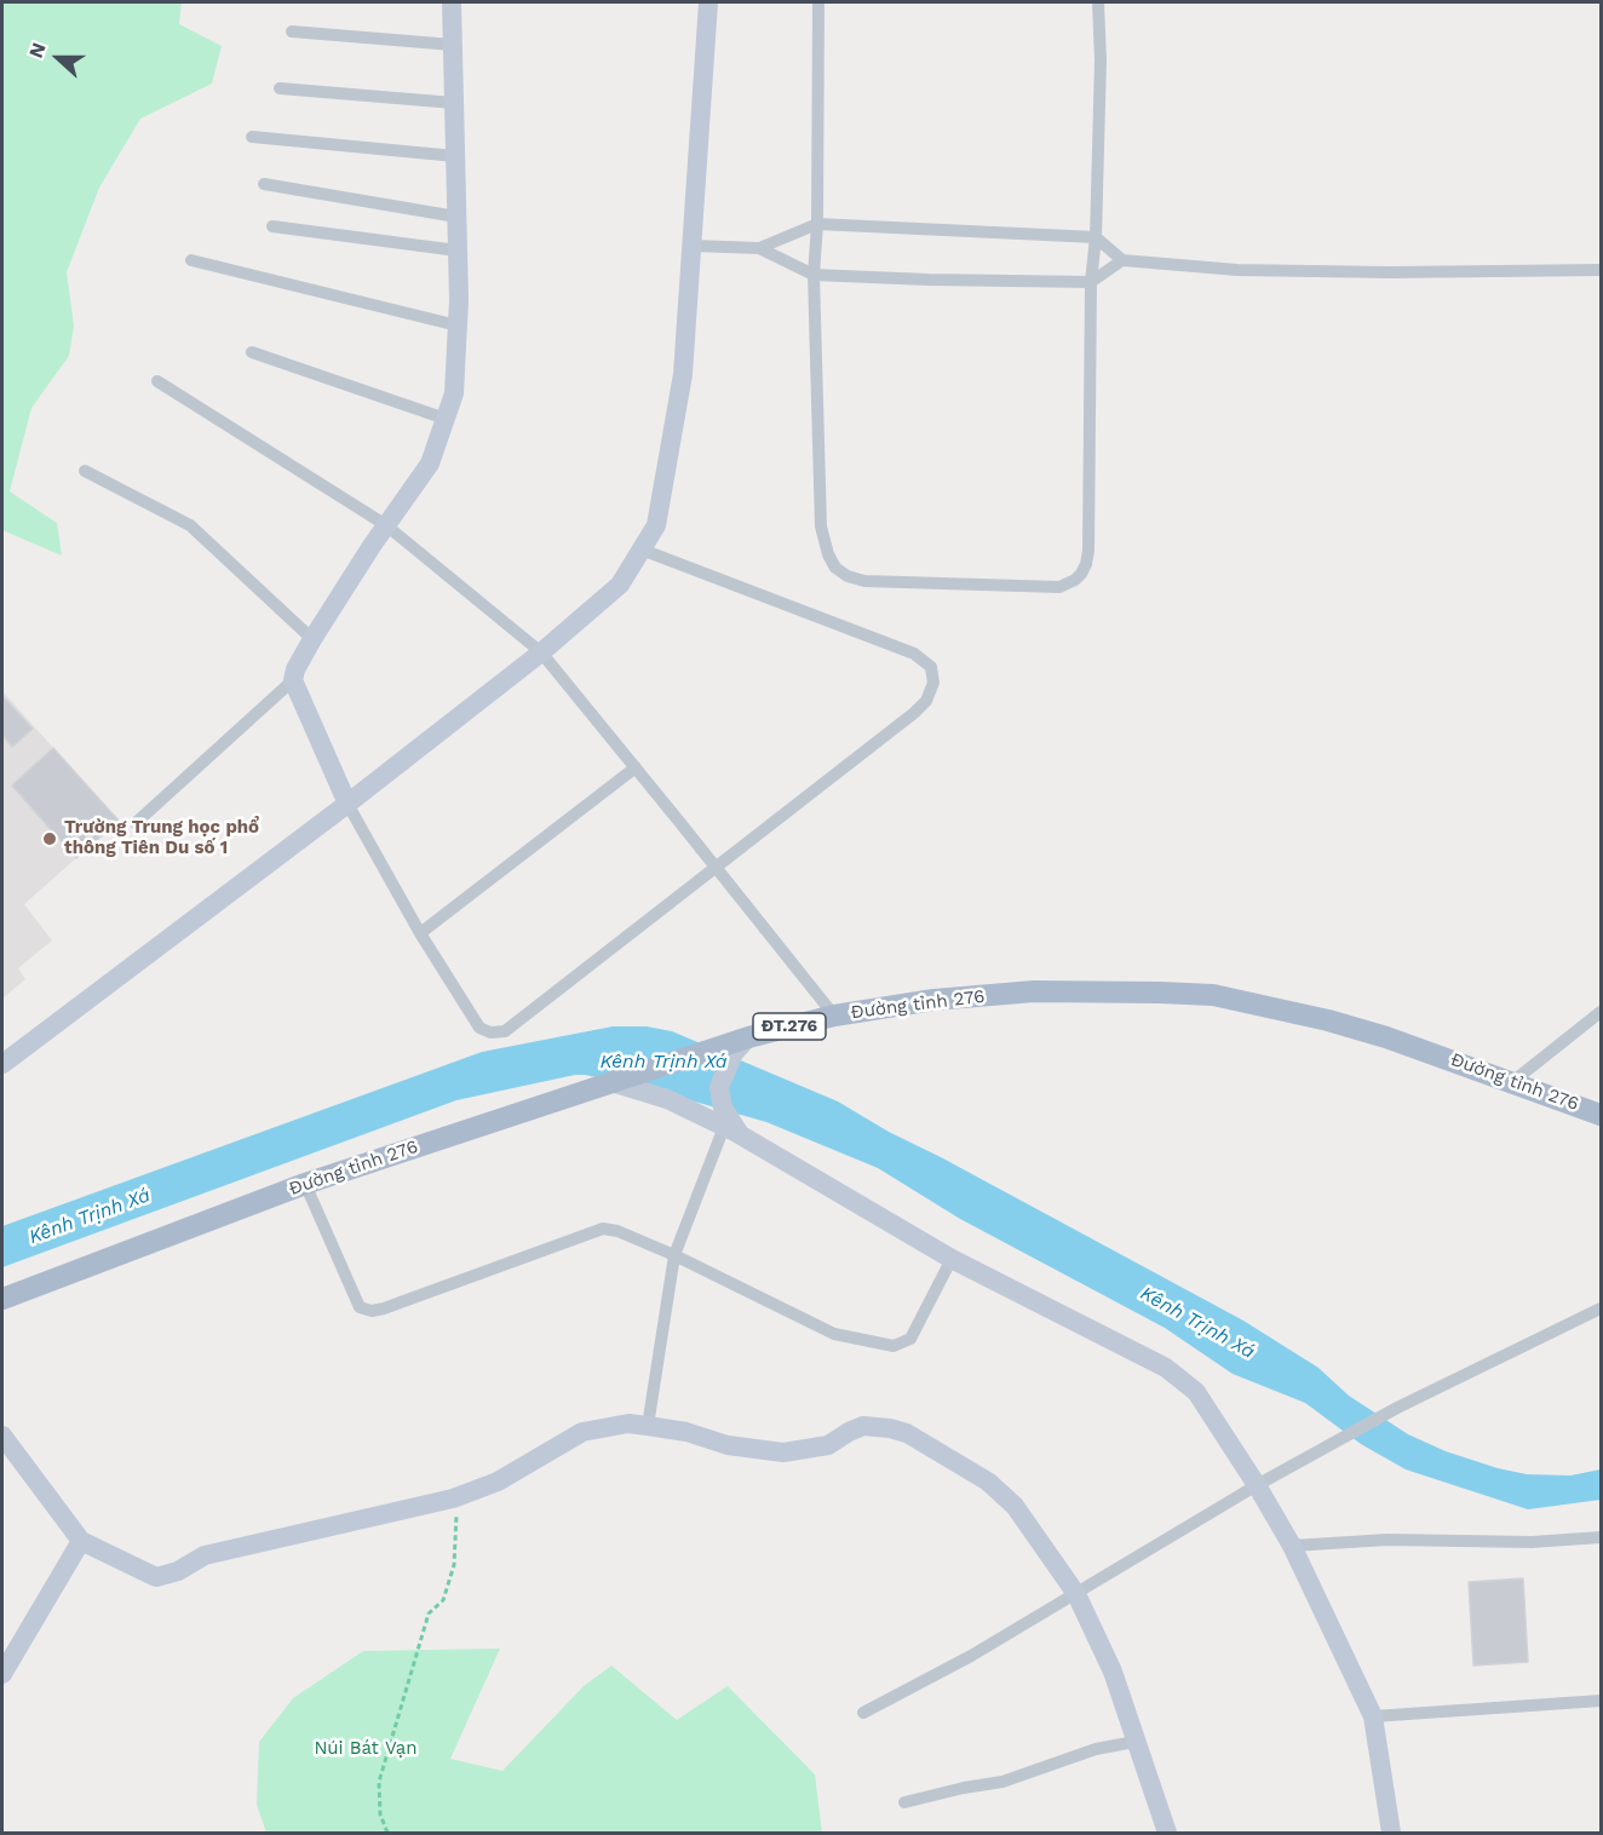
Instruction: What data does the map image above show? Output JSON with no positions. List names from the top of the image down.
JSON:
{
  "streets": {
    "main road": ["Đường tỉnh 276", "ĐT.276"]
  },
  "water": ["Kênh Trịnh Xá"],
  "parks": ["Núi Bát Vạn"],
  "places": ["Trường Trung học phổ thông Tiên Du số 1"],
  "north": "left"
}
